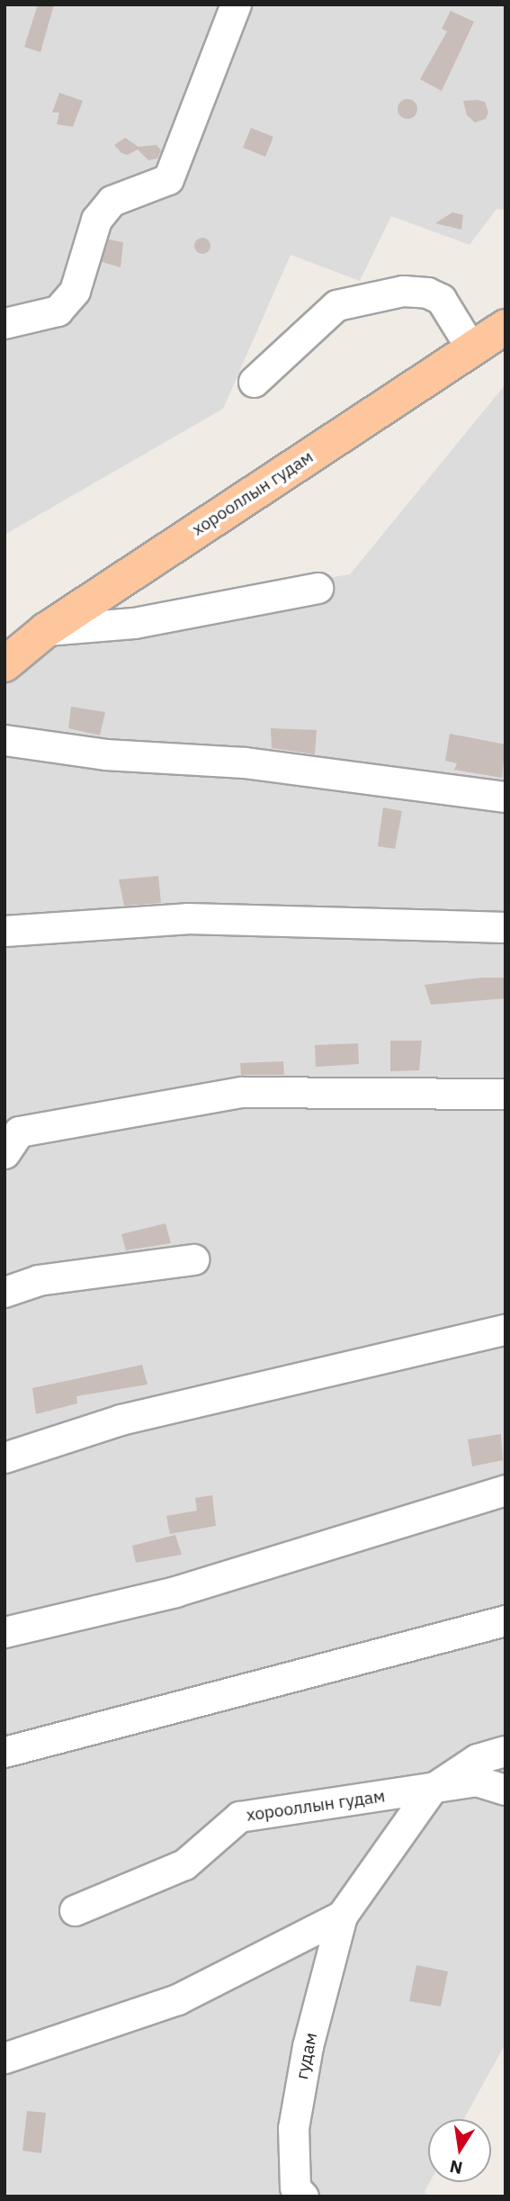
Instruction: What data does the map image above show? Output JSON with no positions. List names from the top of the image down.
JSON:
{
  "streets": {
    "main road": ["хорооллын гудам"],
    "street": ["гудам"]
  },
  "north": "bottom"
}
